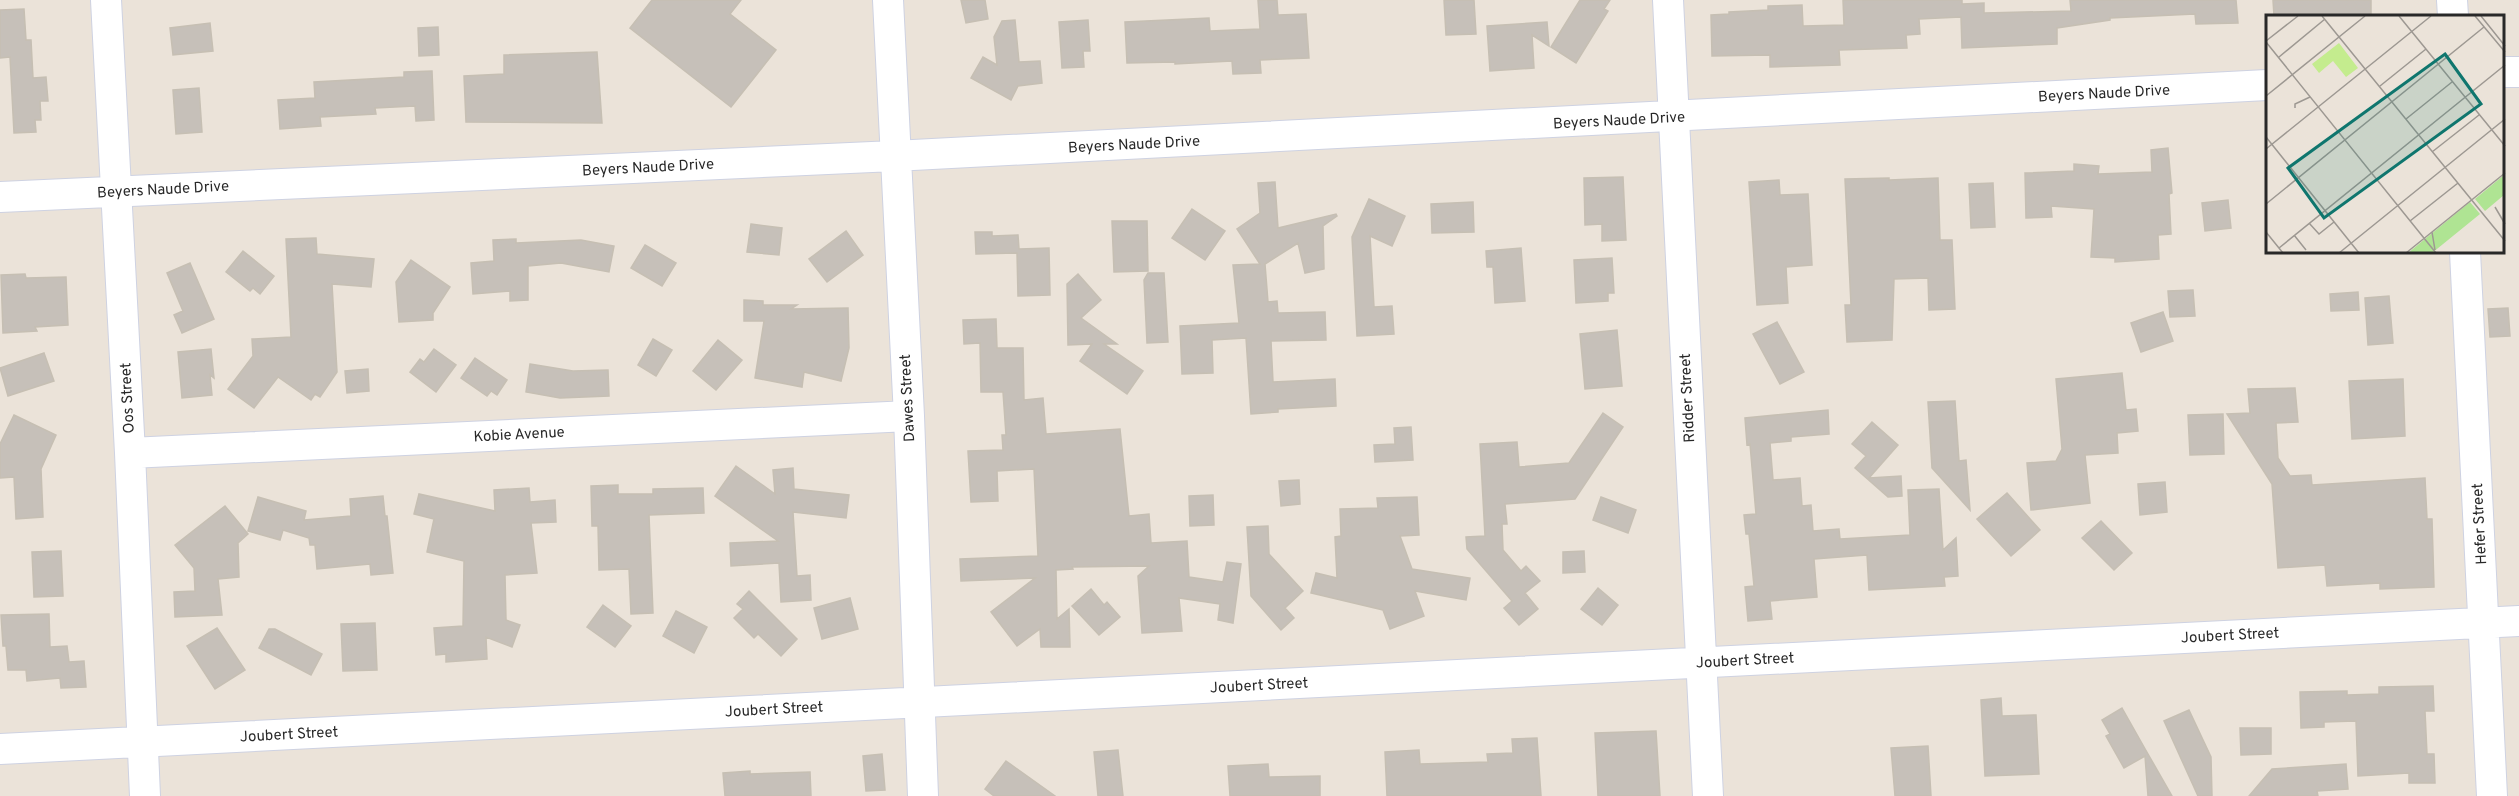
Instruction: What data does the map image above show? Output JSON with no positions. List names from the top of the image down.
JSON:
{
  "streets": {
    "street": [
      "Beyers Naude Drive",
      "Oos Street",
      "Dawes Street",
      "Ridder Street",
      "Kobie Avenue",
      "Hefer Street",
      "Joubert Street"
    ]
  },
  "crossings": [
    ["Beyers Naude Drive", "Oos Street"],
    ["Beyers Naude Drive", "Dawes Street"],
    ["Beyers Naude Drive", "Ridder Street"],
    ["Oos Street", "Kobie Avenue"],
    ["Oos Street", "Joubert Street"],
    ["Dawes Street", "Kobie Avenue"],
    ["Dawes Street", "Joubert Street"],
    ["Ridder Street", "Joubert Street"],
    ["Hefer Street", "Joubert Street"]
  ]
}
